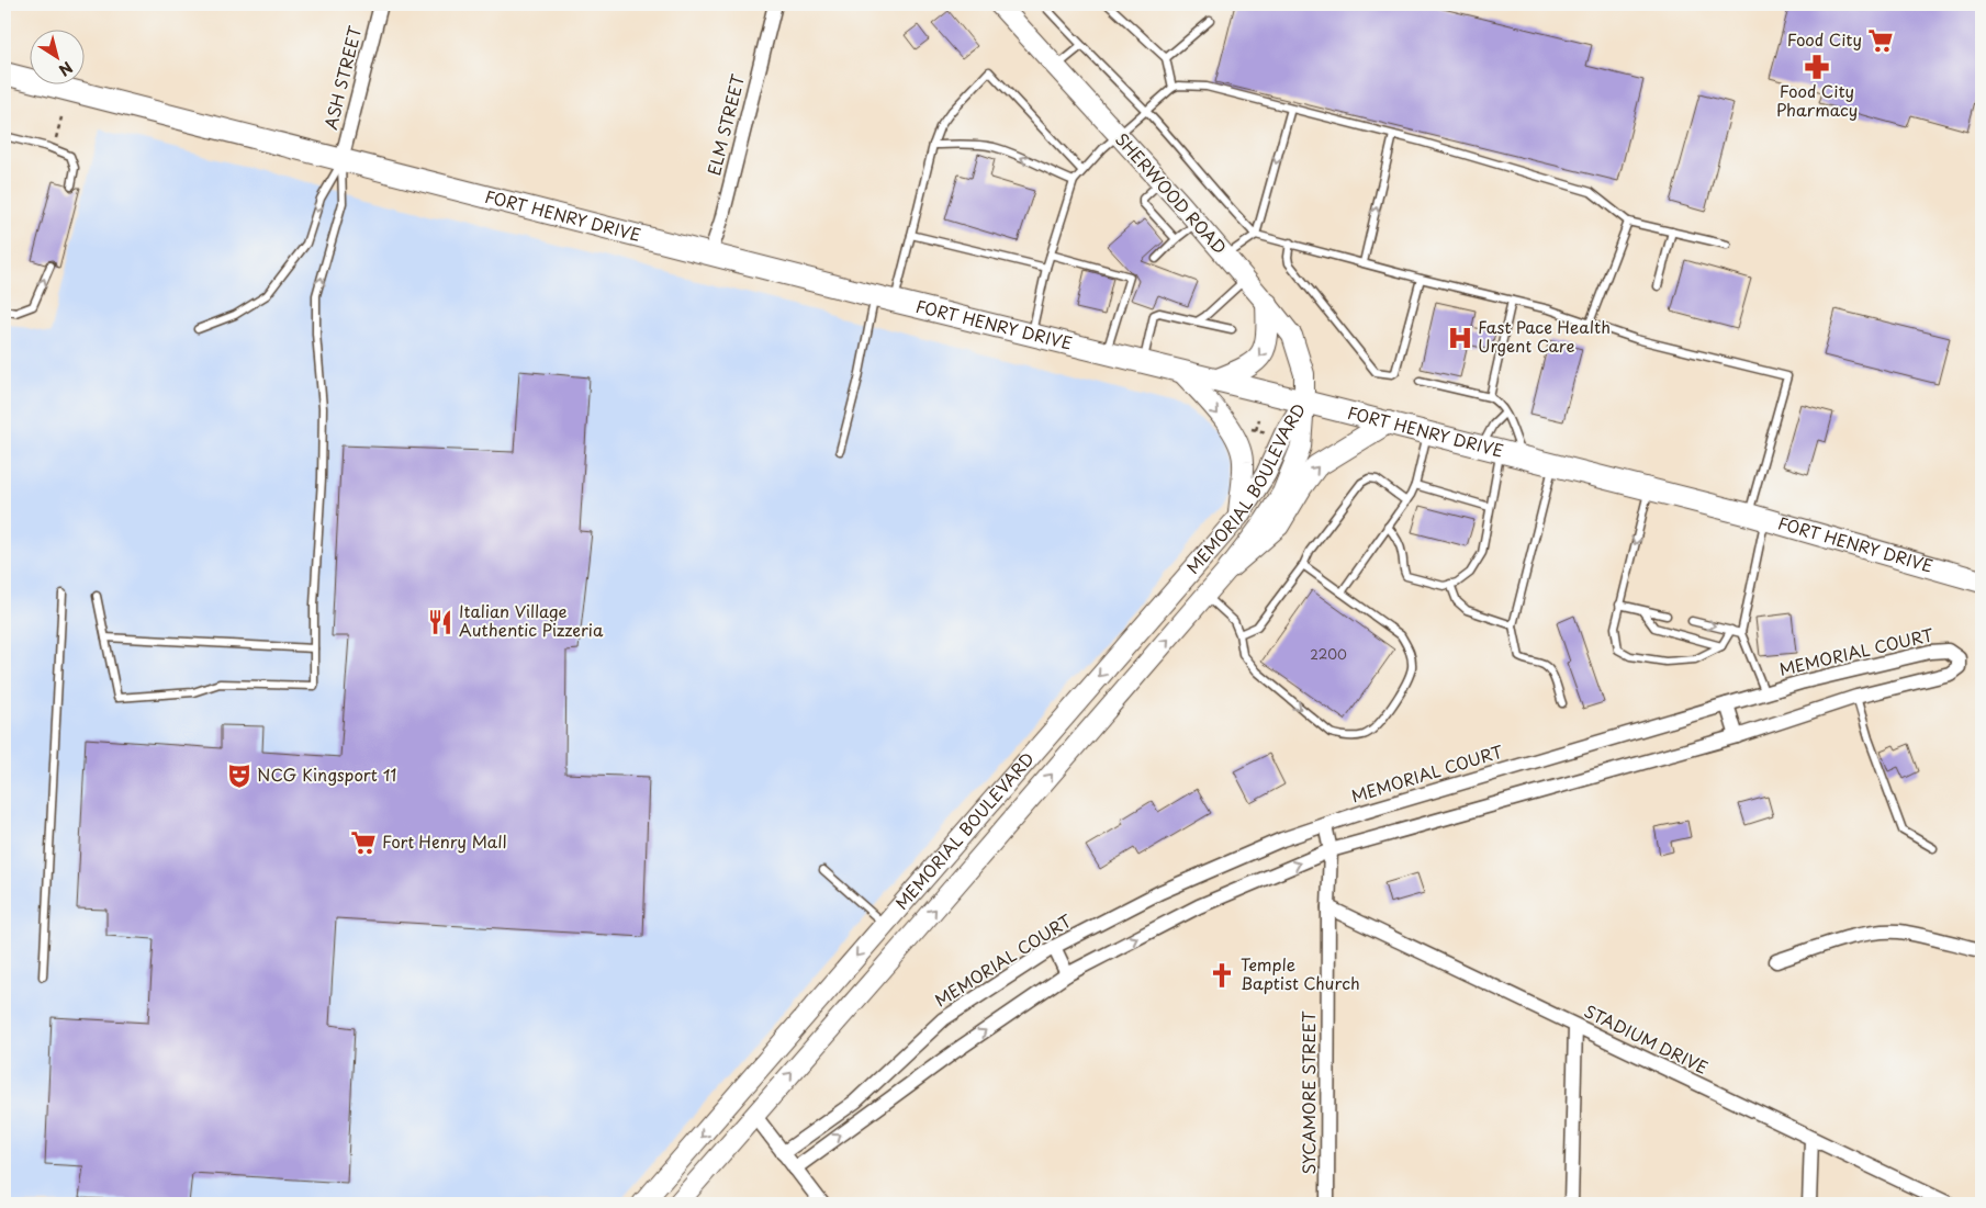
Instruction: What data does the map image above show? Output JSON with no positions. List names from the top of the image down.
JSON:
{
  "streets": {
    "main road": ["SHERWOOD ROAD", "FORT HENRY DRIVE", "MEMORIAL BOULEVARD"],
    "street": [
      "ASH STREET",
      "ELM STREET",
      "MEMORIAL COURT",
      "STADIUM DRIVE",
      "SYCAMORE STREET"
    ]
  },
  "crossings": [
    ["ASH STREET", "FORT HENRY DRIVE"],
    ["ELM STREET", "FORT HENRY DRIVE"],
    ["SHERWOOD ROAD", "FORT HENRY DRIVE"],
    ["SHERWOOD ROAD", "MEMORIAL BOULEVARD"],
    ["FORT HENRY DRIVE", "MEMORIAL BOULEVARD"],
    ["MEMORIAL COURT", "SYCAMORE STREET"],
    ["STADIUM DRIVE", "SYCAMORE STREET"]
  ],
  "places": {
    "supermarket": ["Food City", "Fort Henry Mall"],
    "pharmacy": ["Food City Pharmacy"],
    "hospital": ["Fast Pace Health Urgent Care"],
    "restaurant": ["Italian Village Authentic Pizzeria"],
    "theatre": ["NCG Kingsport 11"],
    "church": ["Temple Baptist Church"]
  },
  "house_numbers": ["2200"],
  "north": "bottom right"
}
